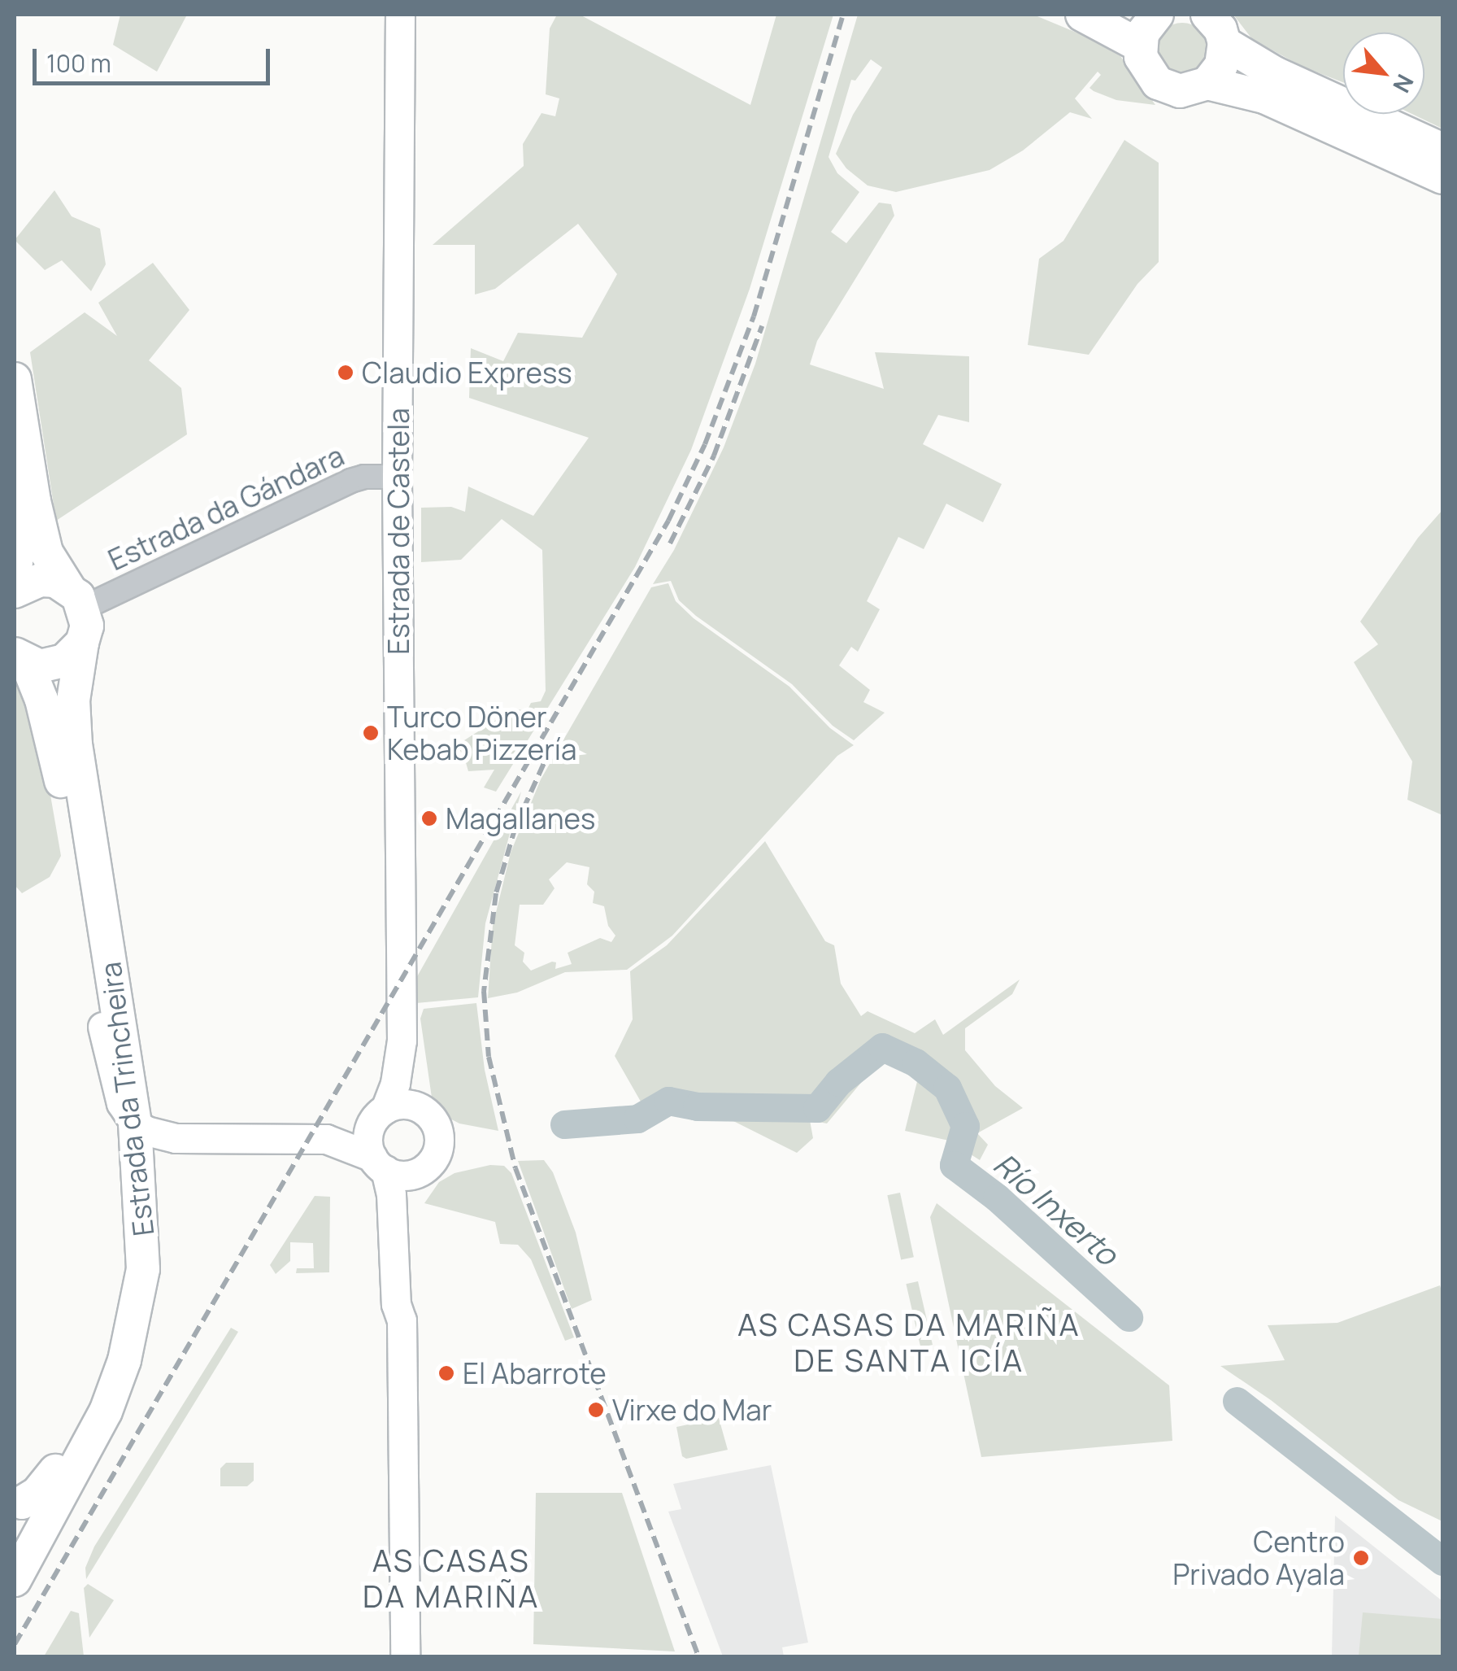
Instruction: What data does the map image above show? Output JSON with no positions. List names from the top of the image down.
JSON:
{
  "streets": {
    "highway": ["Estrada da Trincheira"],
    "main road": ["Estrada de Castela"],
    "street": ["Estrada da Gándara"]
  },
  "crossings": [
    ["Estrada da Gándara", "Estrada de Castela"],
    ["Estrada da Gándara", "Estrada da Trincheira"]
  ],
  "districts": ["AS CASAS DA MARIÑA DE SANTA ICÍA", "AS CASAS DA MARIÑA"],
  "water": ["Río Inxerto"],
  "places": [
    "Claudio Express",
    "Turco Döner Kebab Pizzería",
    "Magallanes",
    "El Abarrote",
    "Virxe do Mar",
    "Centro Privado Ayala"
  ],
  "scale_bar": "100 m",
  "north": "bottom right"
}
